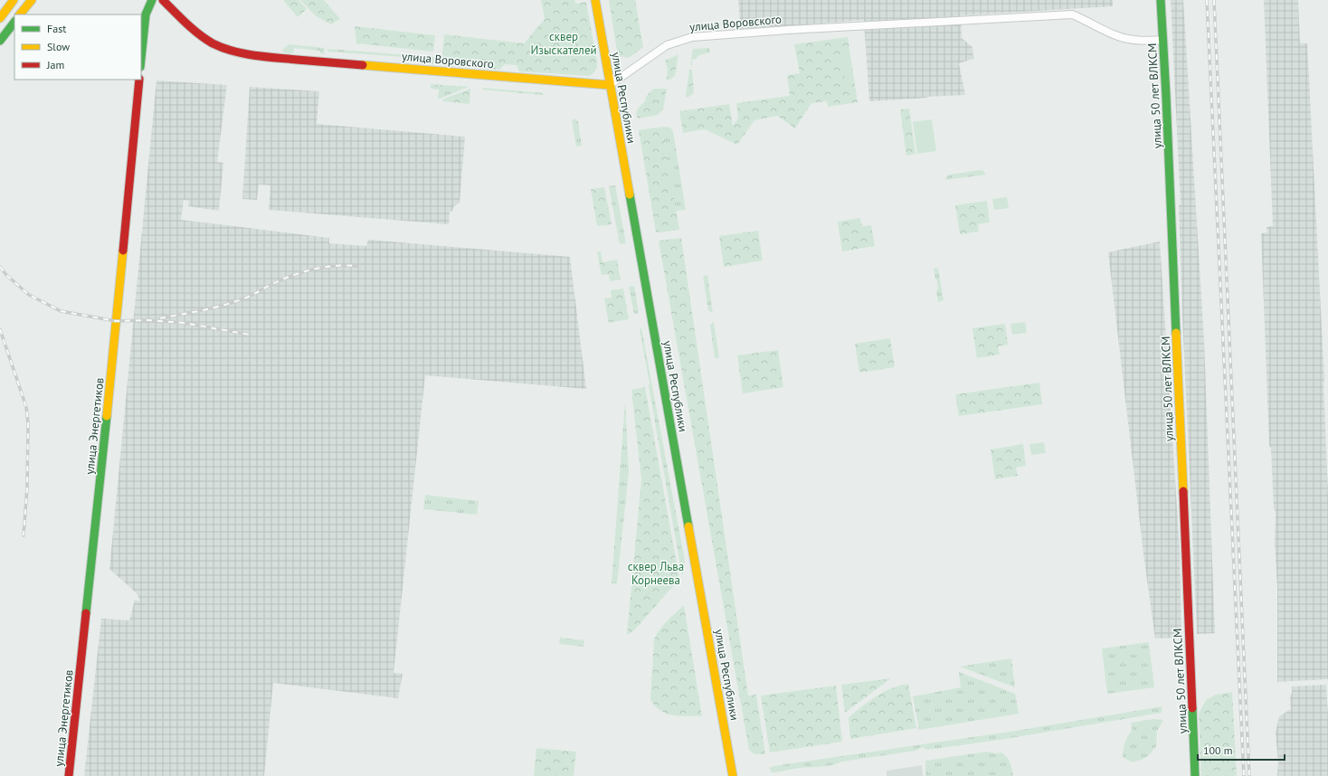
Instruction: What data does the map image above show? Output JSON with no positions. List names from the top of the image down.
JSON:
{
  "streets": {
    "street": [
      "улица Воровского",
      "улица 50 лет ВЛКСМ",
      "улица Республики",
      "улица Энергетиков"
    ]
  },
  "crossings": [
    ["улица Воровского", "улица 50 лет ВЛКСМ"],
    ["улица Воровского", "улица Республики"]
  ],
  "parks": ["сквер Изыскателей", "сквер Льва Корнеева"],
  "legend": ["Fast", "Slow", "Jam"],
  "scale_bar": "100 m"
}
